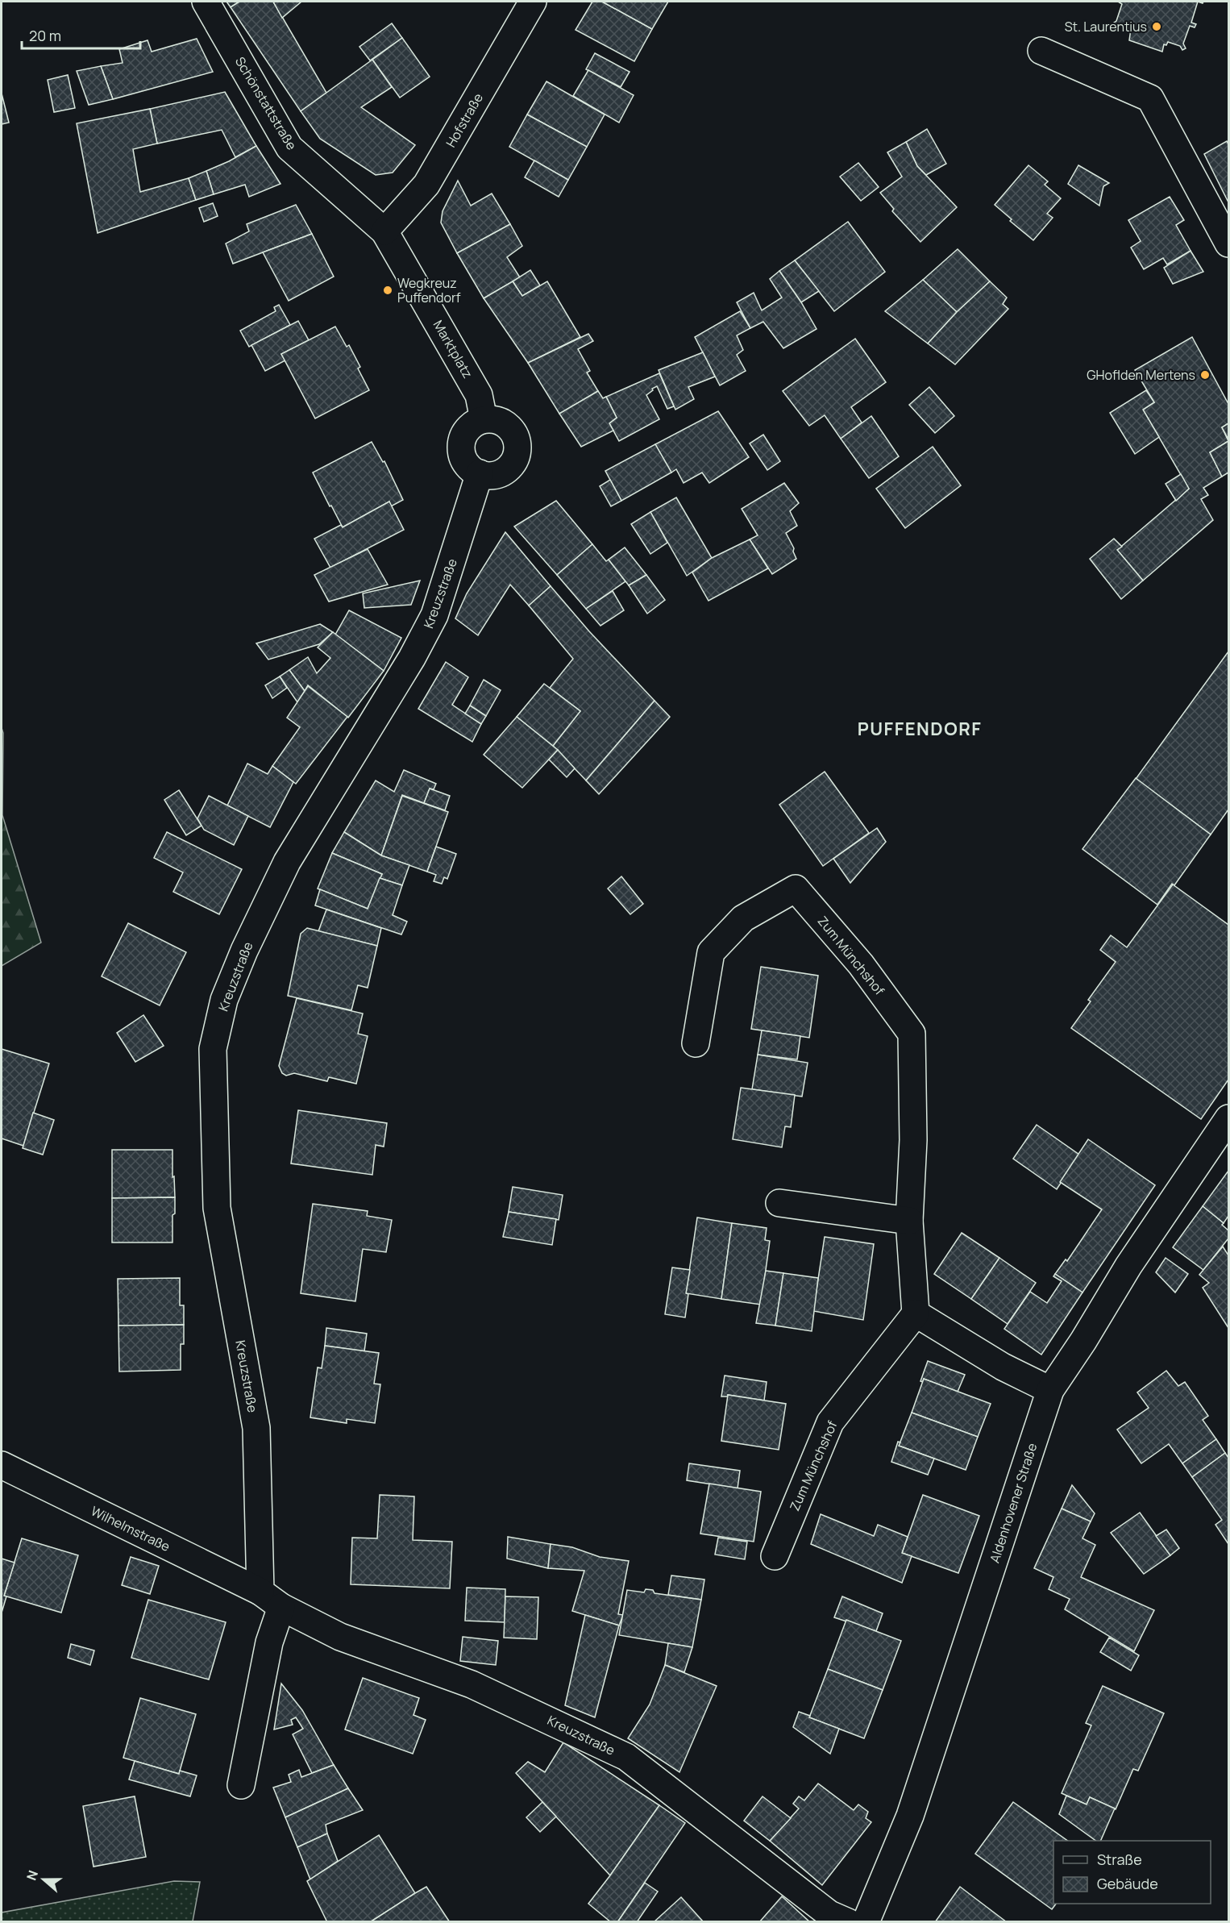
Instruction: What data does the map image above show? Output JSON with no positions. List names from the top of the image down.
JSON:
{
  "streets": {
    "street": [
      "Schönstattstraße",
      "Hofstraße",
      "Marktplatz",
      "Kreuzstraße",
      "Zum Münchshof",
      "Aldenhovener Straße",
      "Wilhelmstraße"
    ]
  },
  "crossings": [
    ["Schönstattstraße", "Hofstraße"],
    ["Schönstattstraße", "Marktplatz"],
    ["Hofstraße", "Marktplatz"],
    ["Marktplatz", "Kreuzstraße"],
    ["Kreuzstraße", "Wilhelmstraße"]
  ],
  "districts": ["PUFFENDORF"],
  "places": ["St. Laurentius", "Wegkreuz Puffendorf", "GHoflden Mertens"],
  "legend": ["Straße", "Gebäude"],
  "scale_bar": "20 m",
  "north": "left"
}
